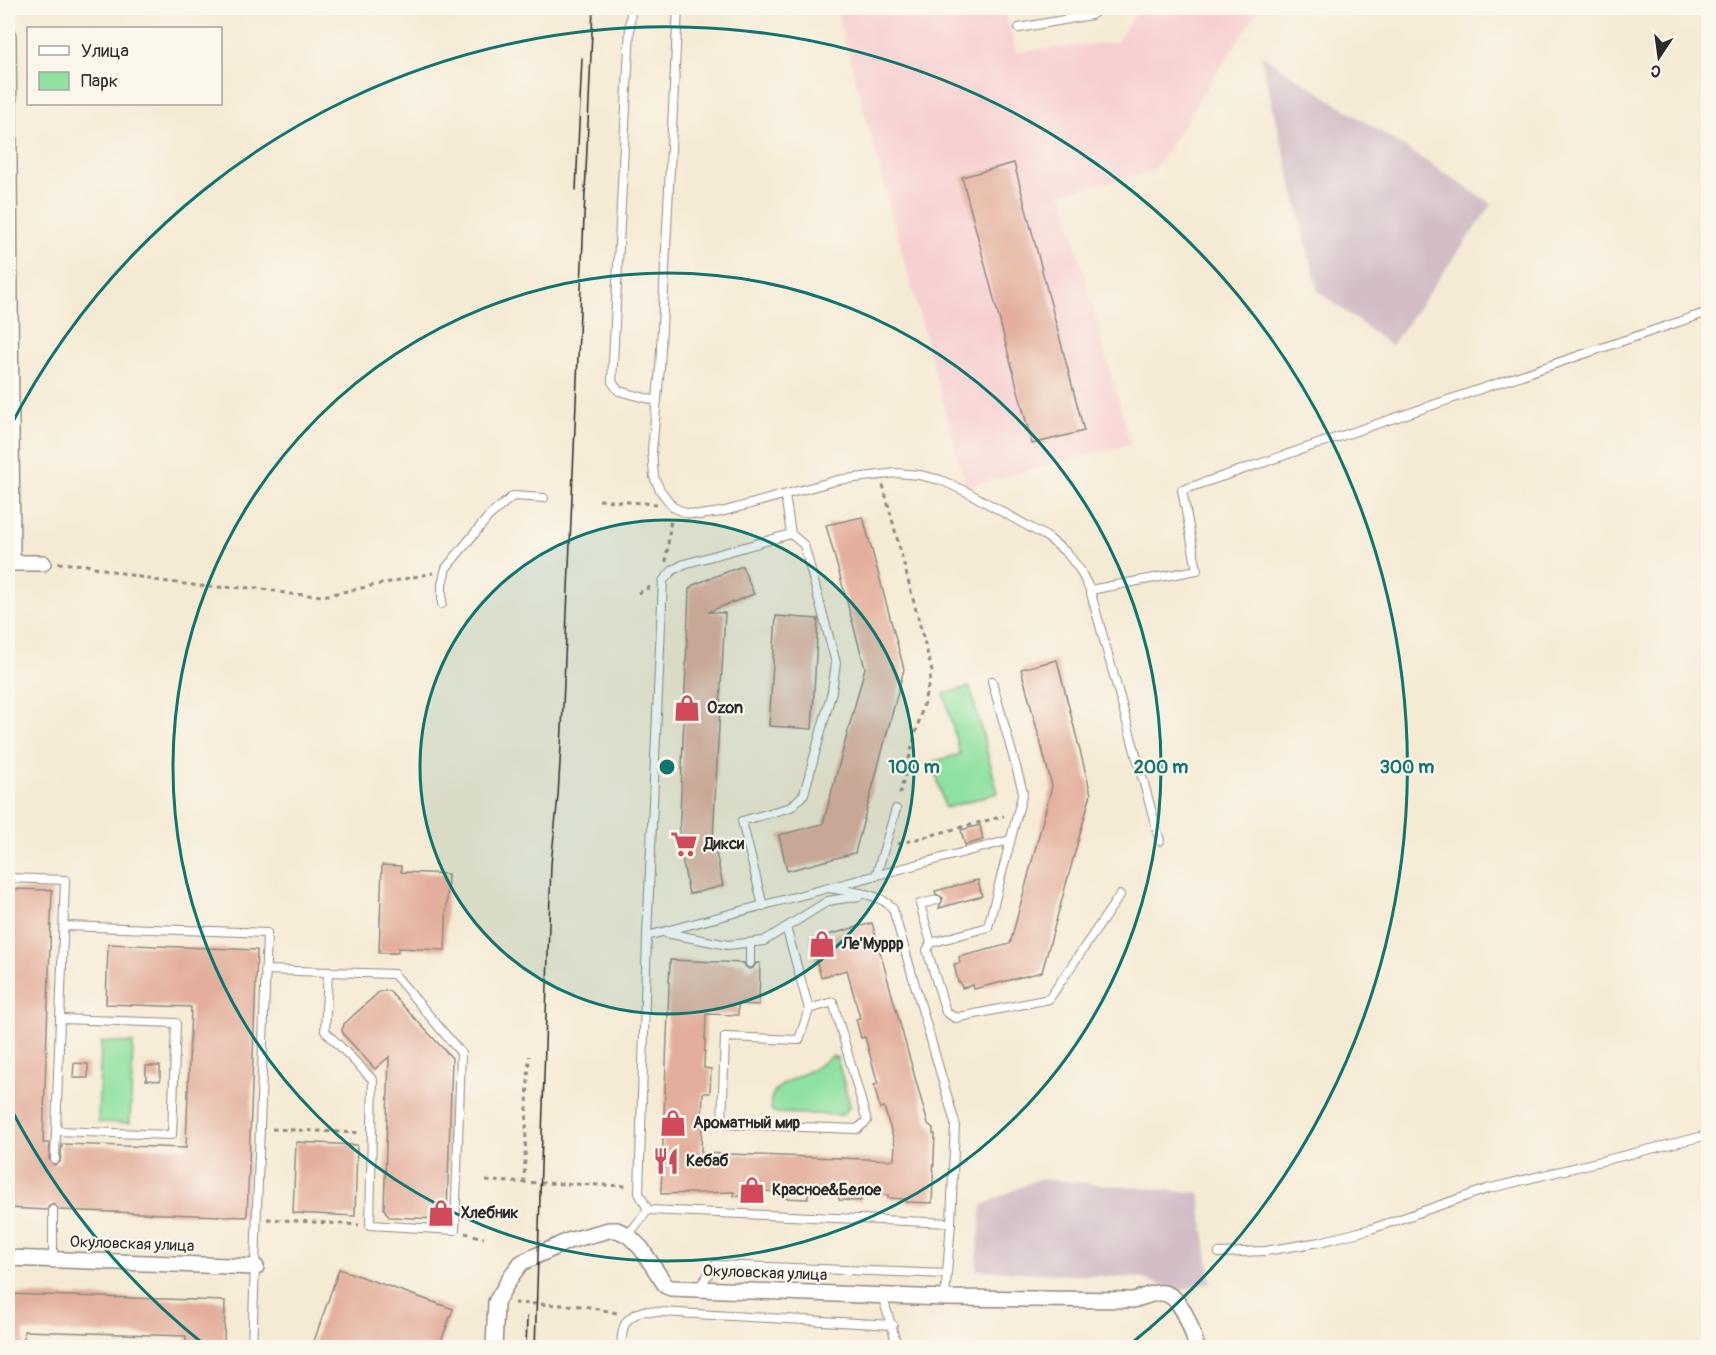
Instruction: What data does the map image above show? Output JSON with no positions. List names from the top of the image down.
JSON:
{
  "streets": {
    "street": ["Окуловская улица"]
  },
  "places": {
    "shop": [
      "Ozon",
      "Ле'Муррр",
      "Ароматный мир",
      "Красное&Белое",
      "Хлебник"
    ],
    "supermarket": ["Дикси"],
    "restaurant": ["Кебаб"]
  },
  "legend": ["Улица", "Парк"],
  "north": "bottom",
  "rings": ["100 m", "200 m", "300 m"]
}
